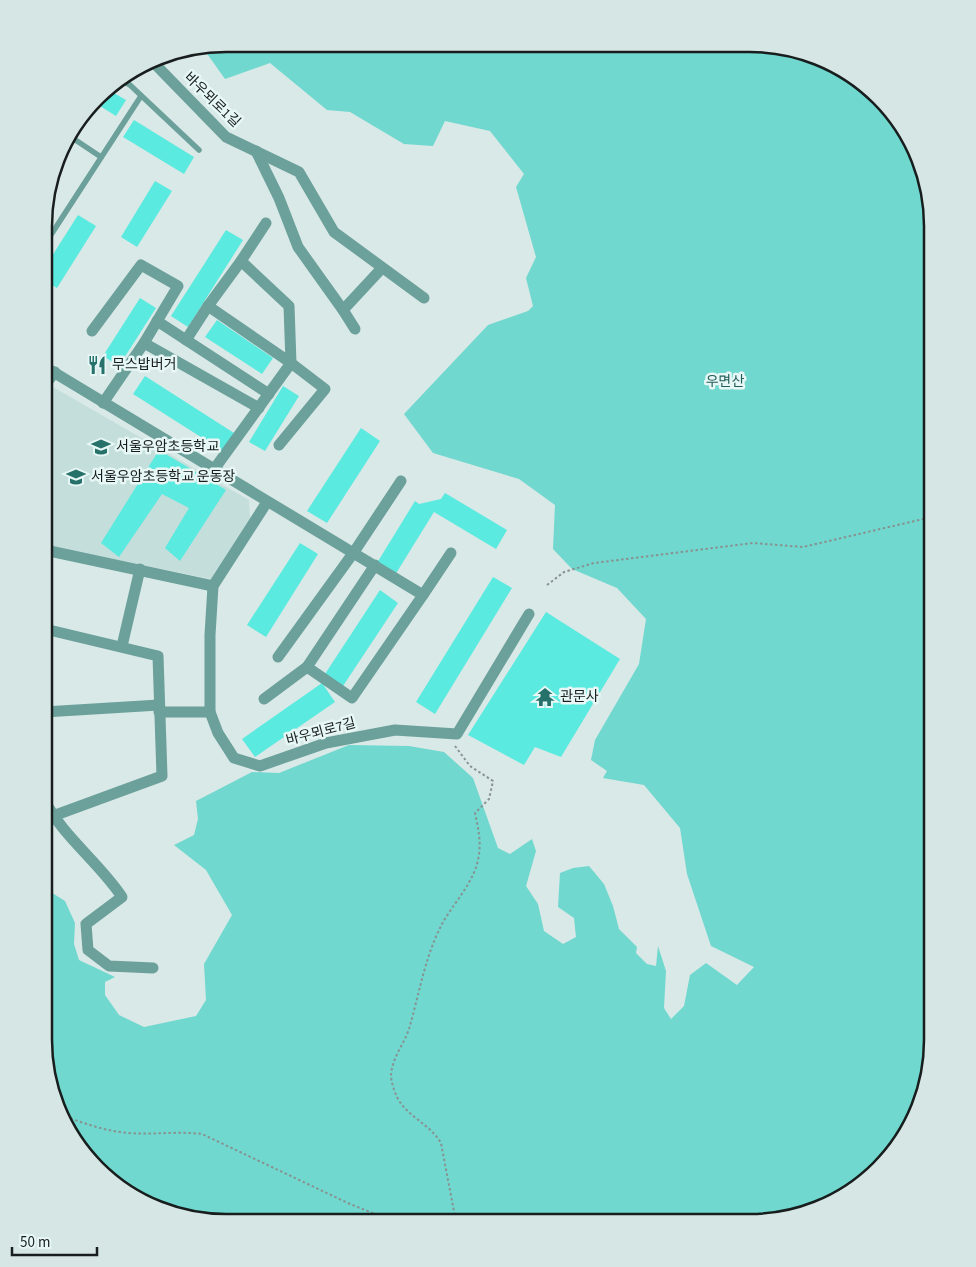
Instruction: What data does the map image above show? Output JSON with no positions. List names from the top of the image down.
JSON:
{
  "streets": {
    "street": ["바우뫼로1길", "바우뫼로7길"]
  },
  "parks": ["우면산"],
  "places": {
    "restaurant": ["무스밥버거"],
    "school or university": ["서울우암초등학교", "서울우암초등학교 운동장"],
    "temple": ["관문사"]
  },
  "scale_bar": "50 m"
}
